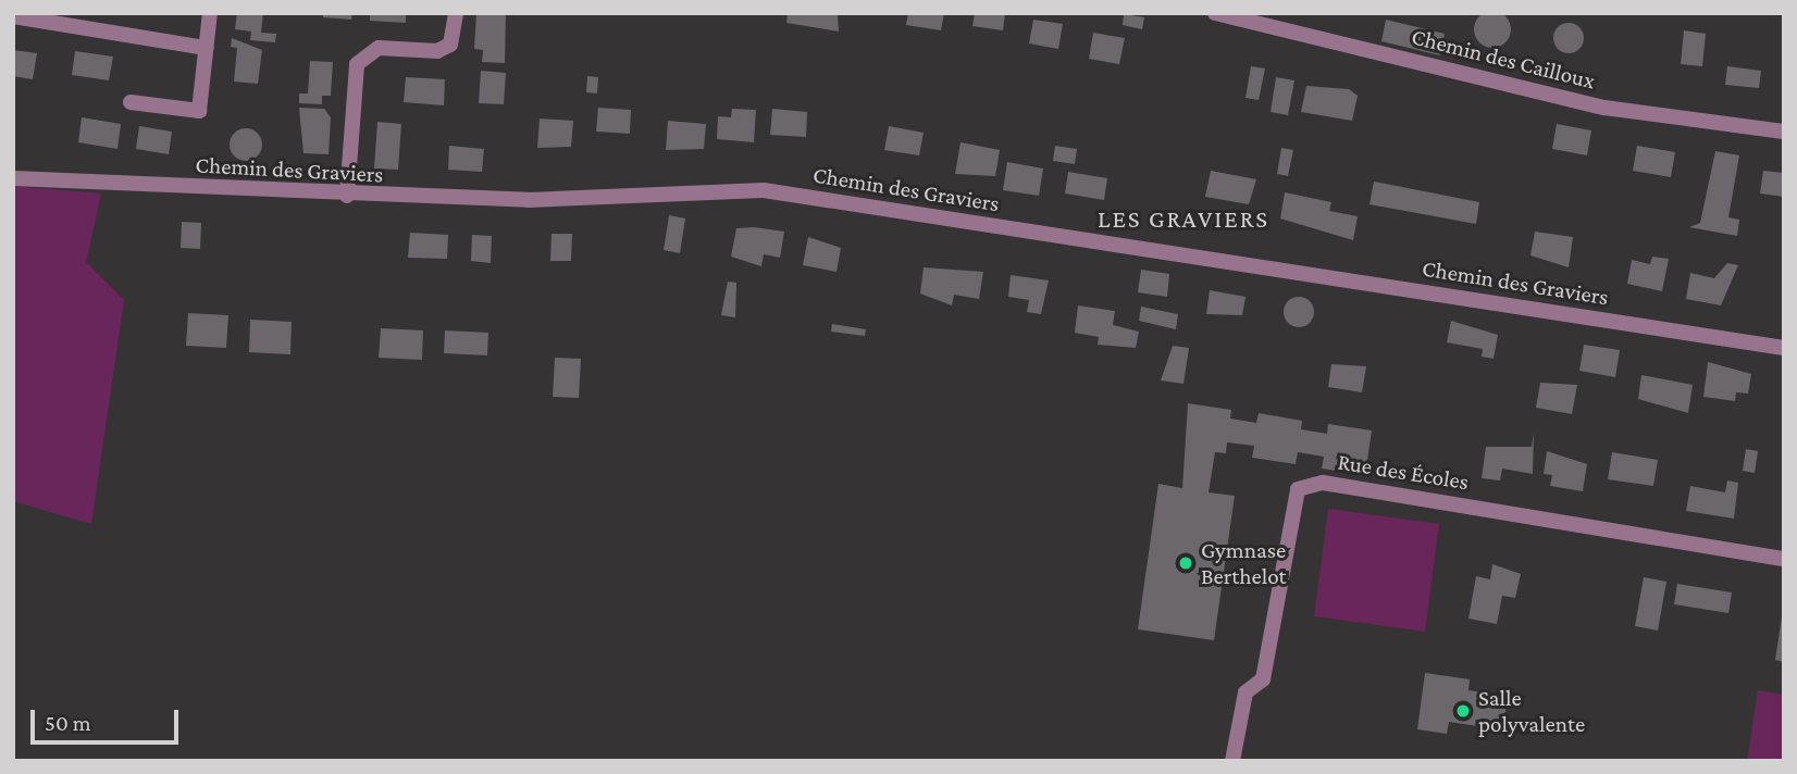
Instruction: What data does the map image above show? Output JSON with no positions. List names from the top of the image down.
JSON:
{
  "streets": {
    "street": ["Chemin des Cailloux", "Chemin des Graviers", "Rue des Écoles"]
  },
  "districts": ["LES GRAVIERS"],
  "places": ["Gymnase Berthelot", "Salle polyvalente"],
  "scale_bar": "50 m"
}
